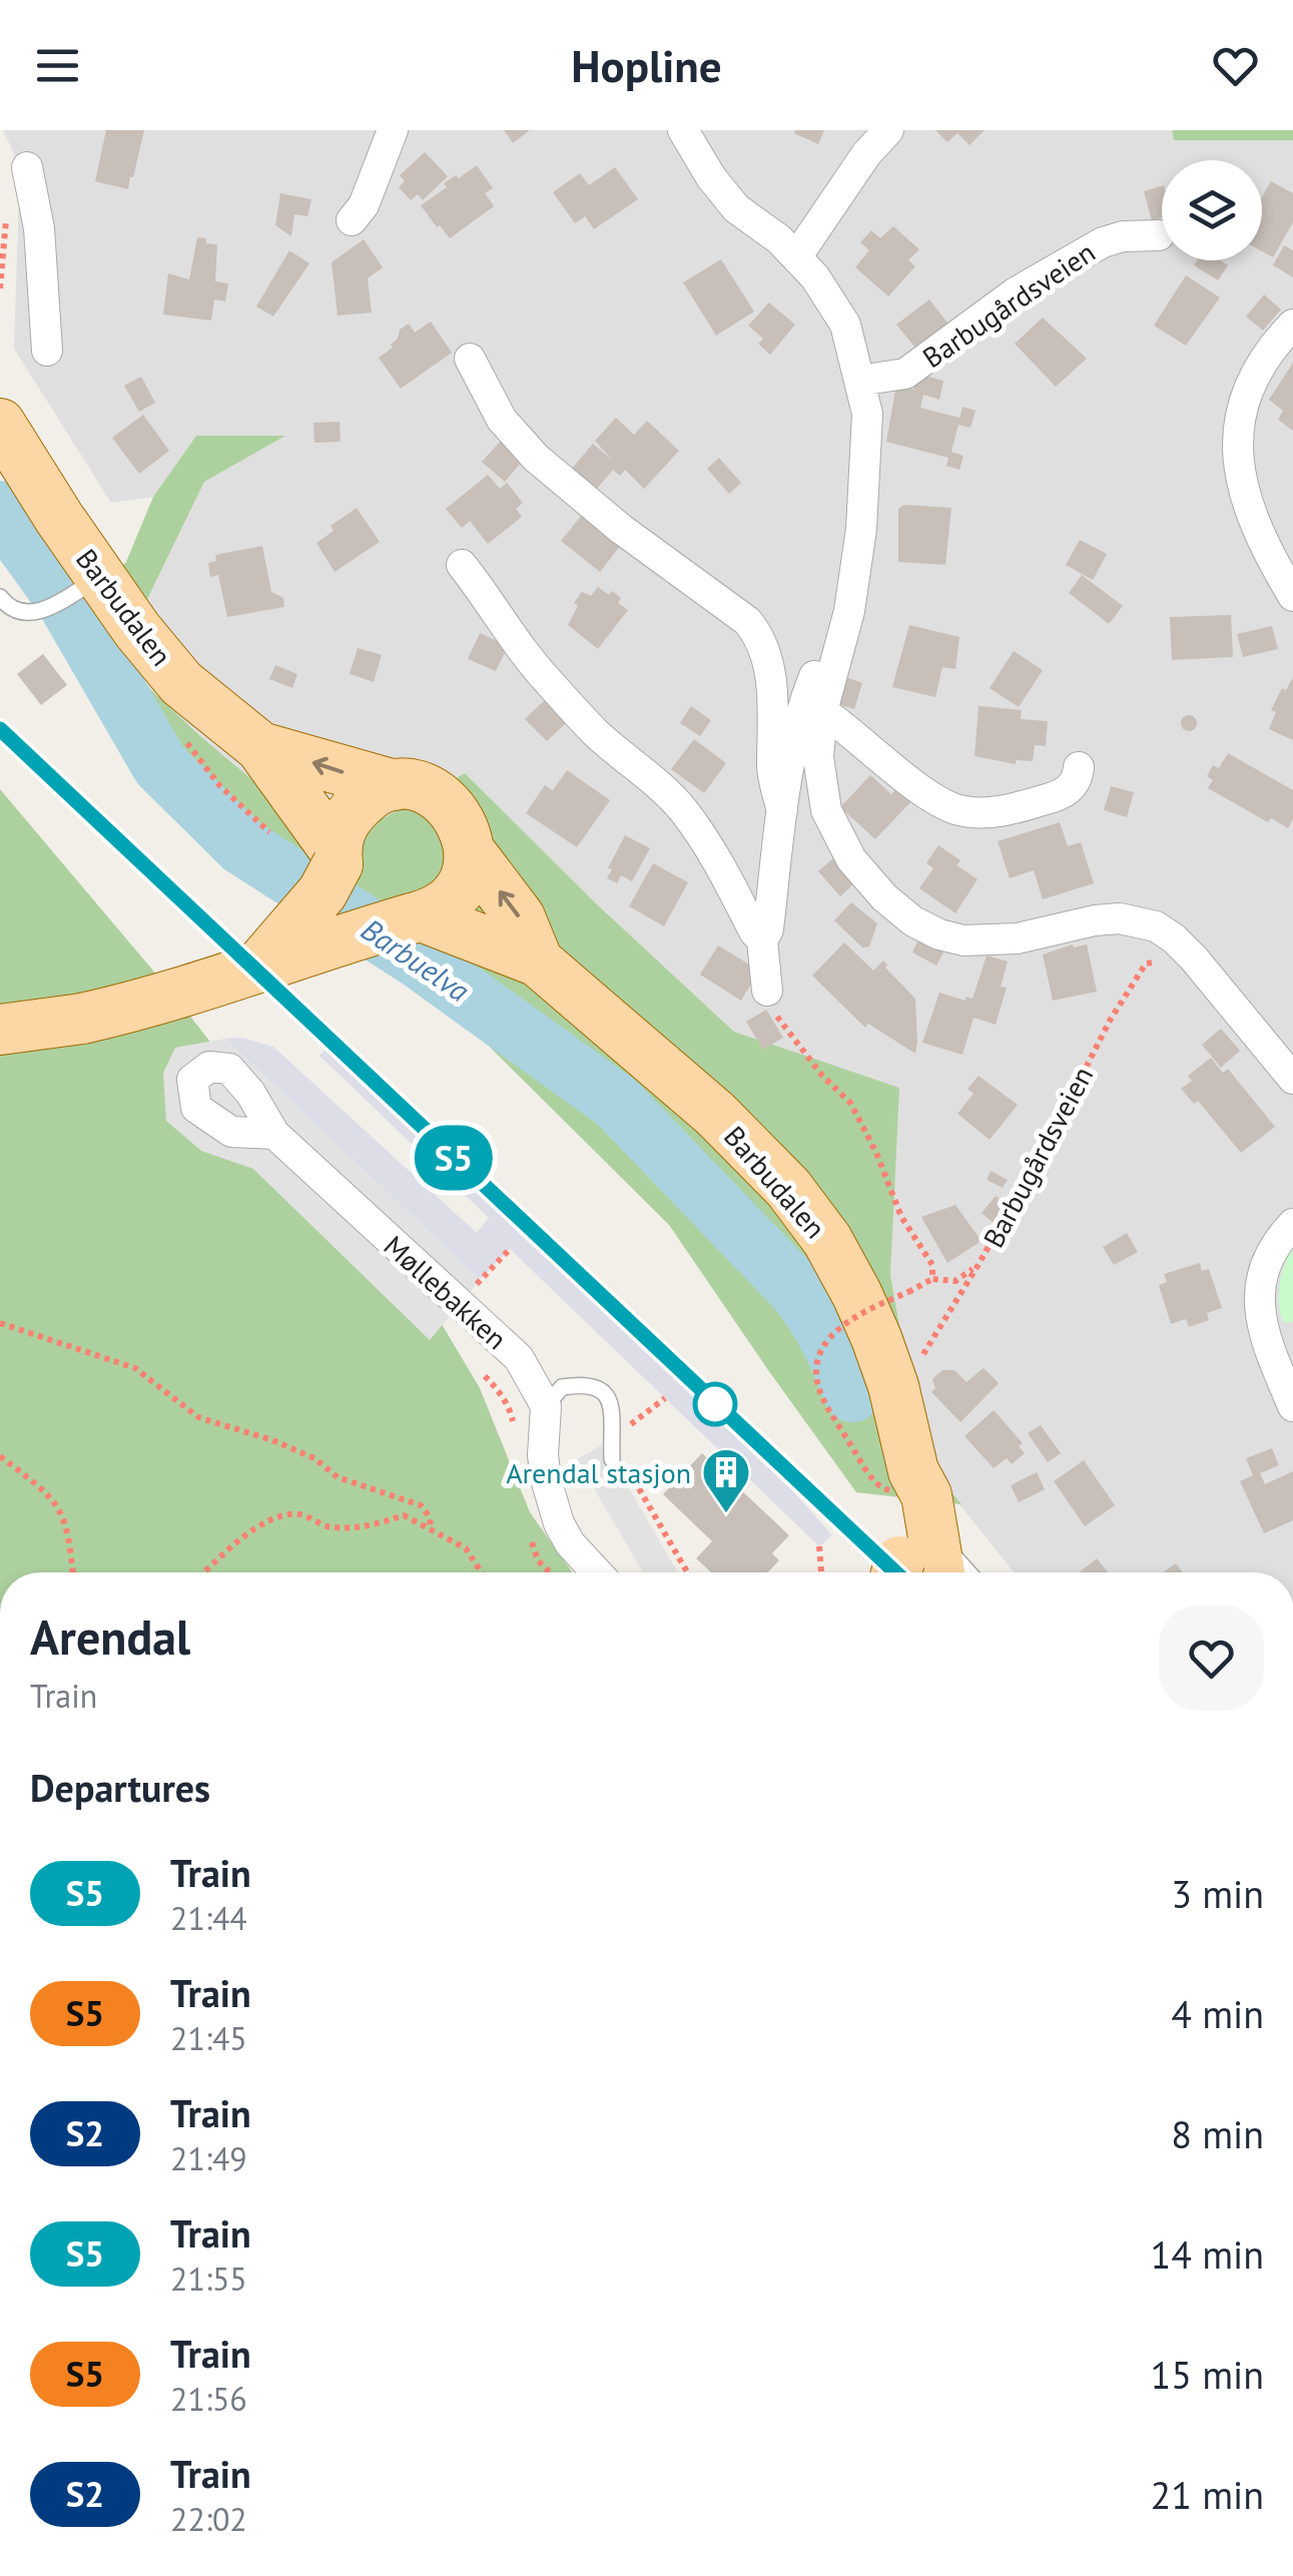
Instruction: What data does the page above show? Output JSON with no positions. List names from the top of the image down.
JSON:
{
  "streets": {
    "main road": ["Barbudalen"],
    "street": ["Barbugårdsveien", "Møllebakken"]
  },
  "crossings": [
    ["Barbugårdsveien", "Barbudalen"]
  ],
  "water": ["Barbuelva"],
  "places": {
    "building": ["Arendal stasjon"]
  },
  "page": {
    "header": "Hopline",
    "on_map": "S5",
    "heading": [
      ["Arendal", "Train"],
      "Departures"
    ],
    "list": [
      {
        "mark": "S5",
        "name": "Train",
        "note": "21:44",
        "value": "3 min"
      },
      {
        "mark": "S5",
        "name": "Train",
        "note": "21:45",
        "value": "4 min"
      },
      {
        "mark": "S2",
        "name": "Train",
        "note": "21:49",
        "value": "8 min"
      },
      {
        "mark": "S5",
        "name": "Train",
        "note": "21:55",
        "value": "14 min"
      },
      {
        "mark": "S5",
        "name": "Train",
        "note": "21:56",
        "value": "15 min"
      },
      {
        "mark": "S2",
        "name": "Train",
        "note": "22:02",
        "value": "21 min"
      }
    ]
  }
}
